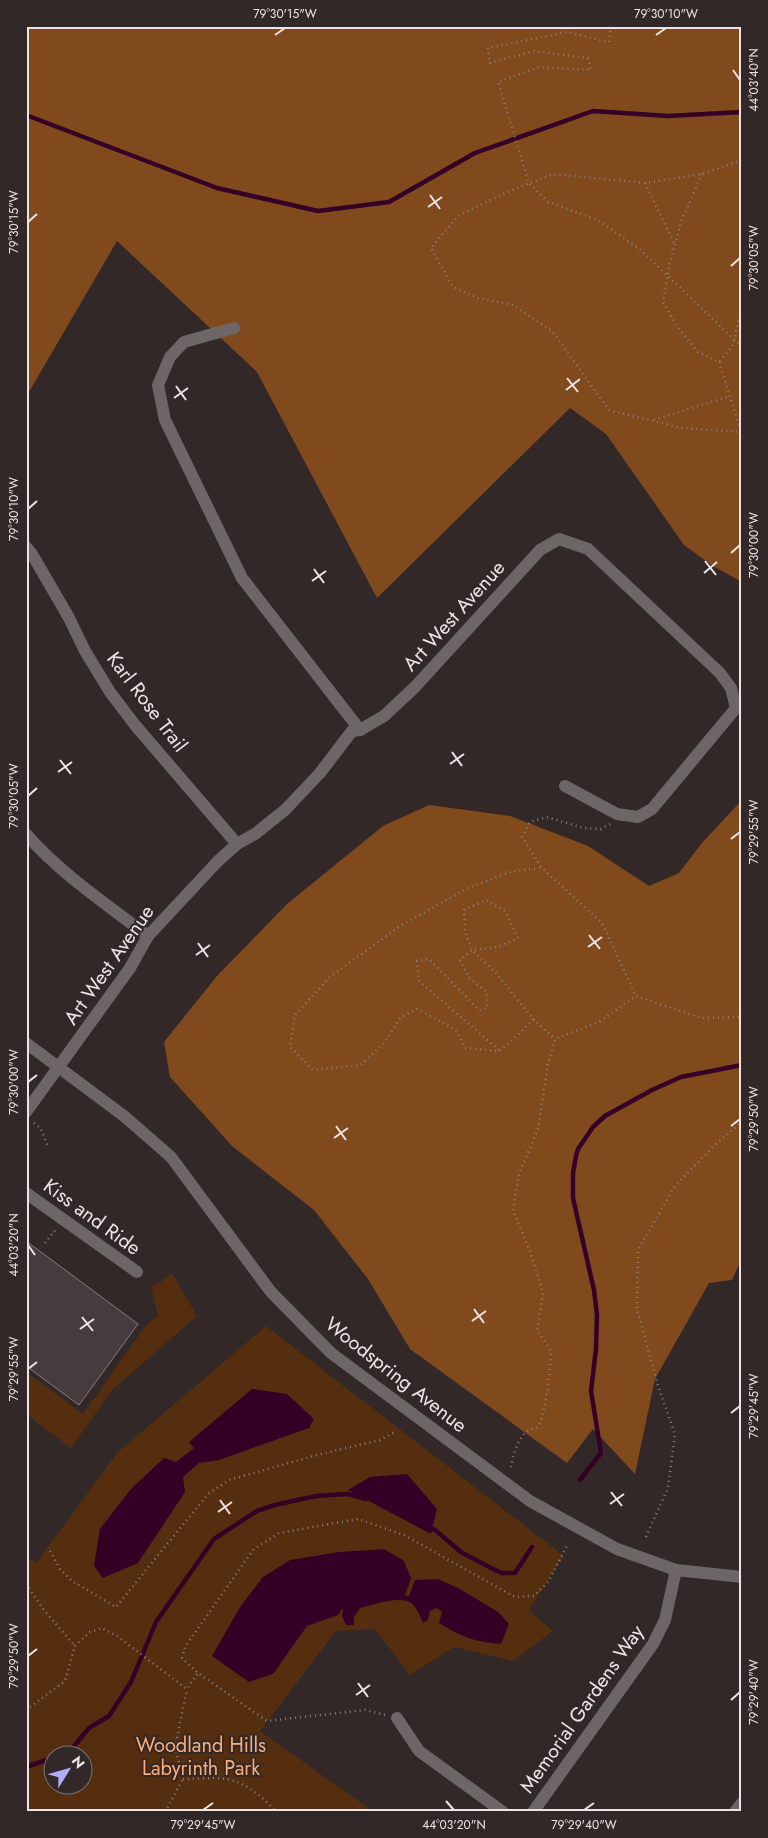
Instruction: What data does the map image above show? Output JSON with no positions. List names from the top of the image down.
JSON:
{
  "streets": {
    "street": [
      "Art West Avenue",
      "Karl Rose Trail",
      "Kiss and Ride",
      "Woodspring Avenue",
      "Memorial Gardens Way"
    ]
  },
  "crossings": [
    ["Art West Avenue", "Karl Rose Trail"],
    ["Art West Avenue", "Woodspring Avenue"],
    ["Woodspring Avenue", "Memorial Gardens Way"]
  ],
  "parks": ["Woodland Hills Labyrinth Park"],
  "north": "top right",
  "coordinates": [
    "79°30'15\"W",
    "79°30'10\"W",
    "44°03'40\"N",
    "79°30'05\"W",
    "79°30'00\"W",
    "79°29'55\"W",
    "79°29'50\"W",
    "44°03'20\"N",
    "79°29'45\"W",
    "79°29'40\"W"
  ]
}
